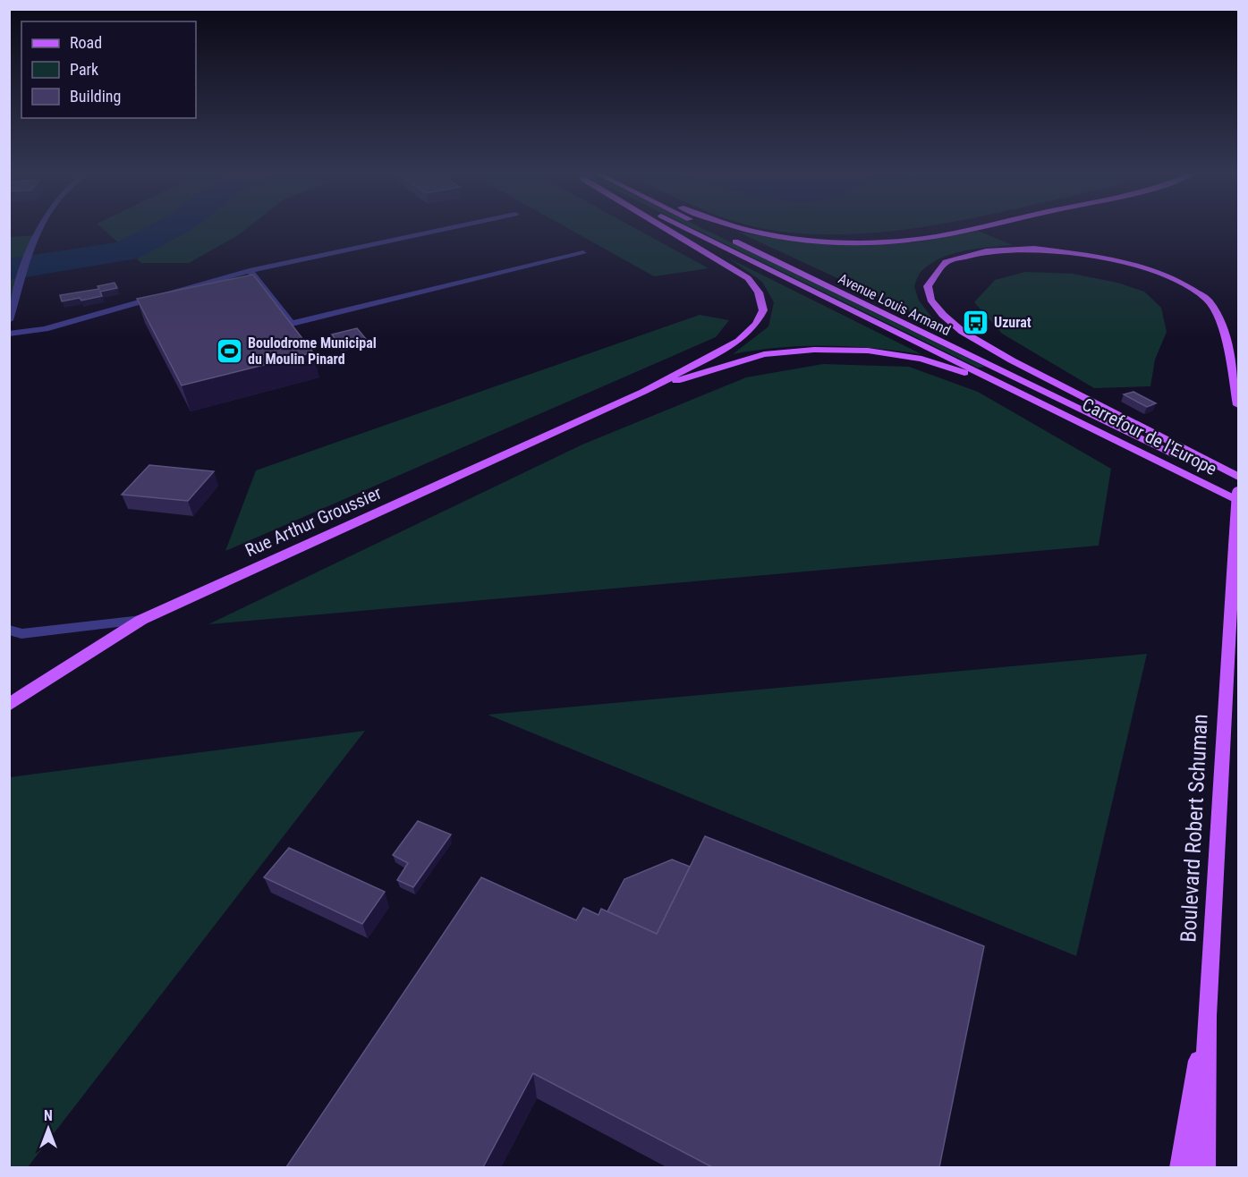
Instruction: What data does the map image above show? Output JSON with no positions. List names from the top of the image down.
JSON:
{
  "streets": {
    "main road": [
      "Avenue Louis Armand",
      "Carrefour de l'Europe",
      "Rue Arthur Groussier",
      "Boulevard Robert Schuman"
    ]
  },
  "crossings": [
    ["Avenue Louis Armand", "Carrefour de l'Europe"]
  ],
  "places": {
    "bus stop": ["Uzurat"],
    "sports": ["Boulodrome Municipal du Moulin Pinard"]
  },
  "legend": ["Road", "Park", "Building"],
  "north": "top"
}
